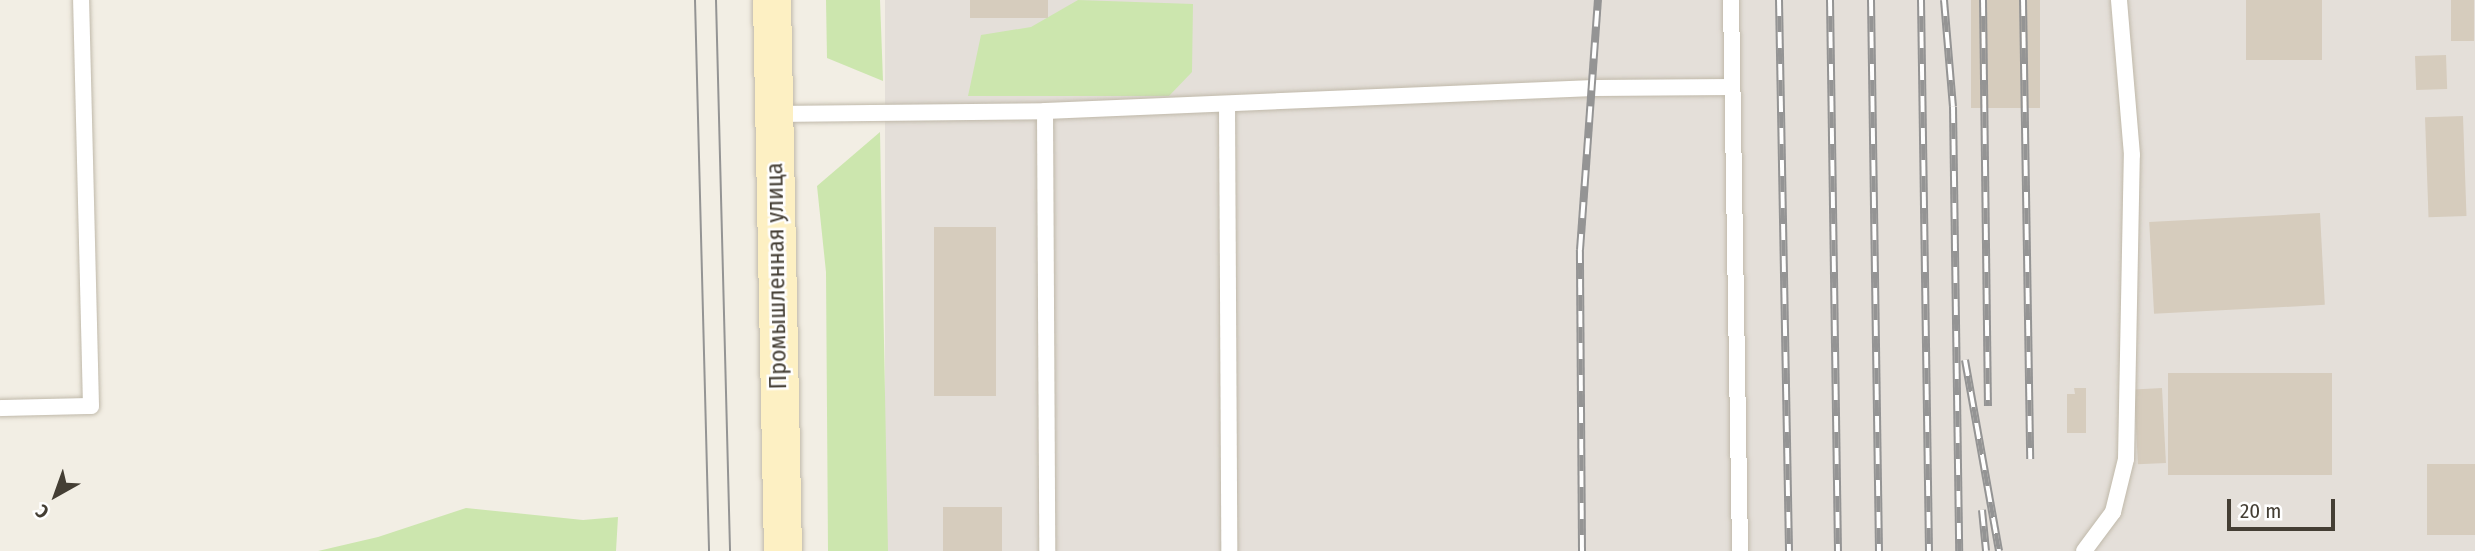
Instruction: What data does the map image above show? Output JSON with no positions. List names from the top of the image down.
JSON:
{
  "streets": {
    "street": ["Промышленная улица"]
  },
  "scale_bar": "20 m",
  "north": "bottom left"
}
